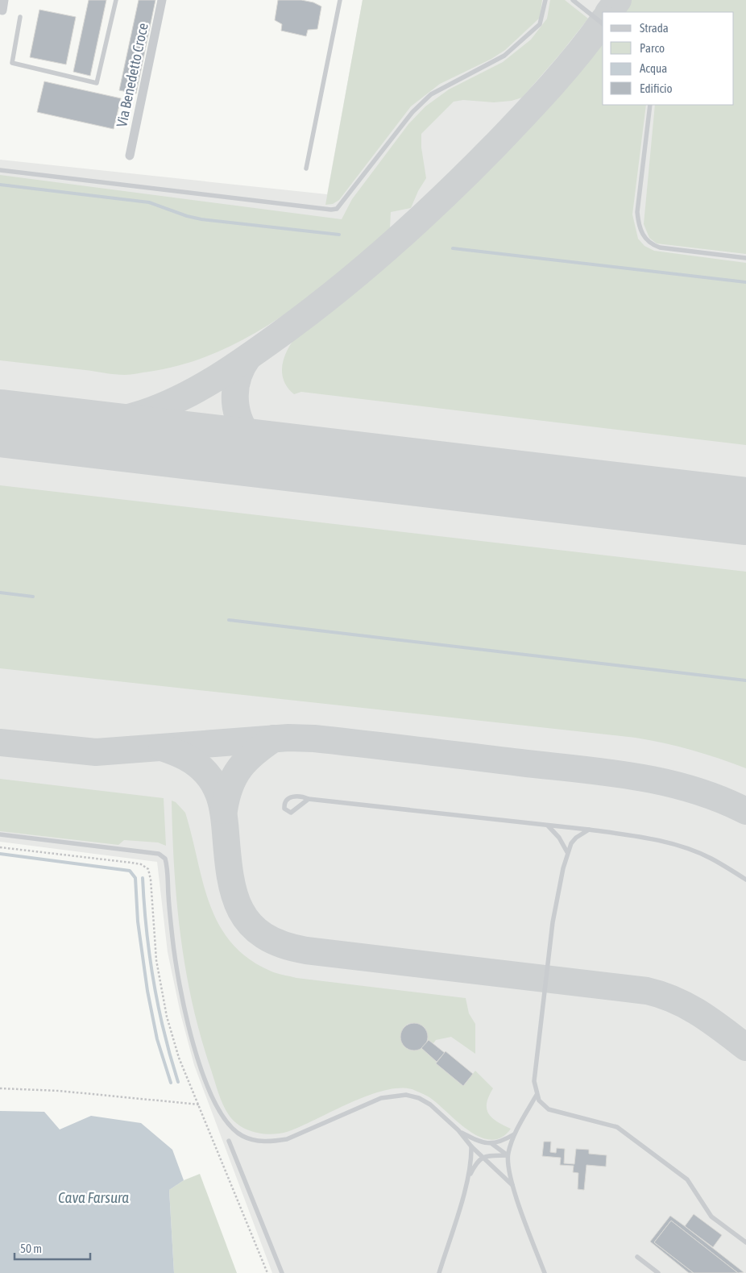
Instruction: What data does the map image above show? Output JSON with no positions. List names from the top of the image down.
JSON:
{
  "streets": {
    "street": ["Via Benedetto Croce"]
  },
  "water": ["Cava Farsura"],
  "legend": [
    "Strada",
    "Parco",
    "Acqua",
    "Edificio"
  ],
  "scale_bar": "50 m"
}
